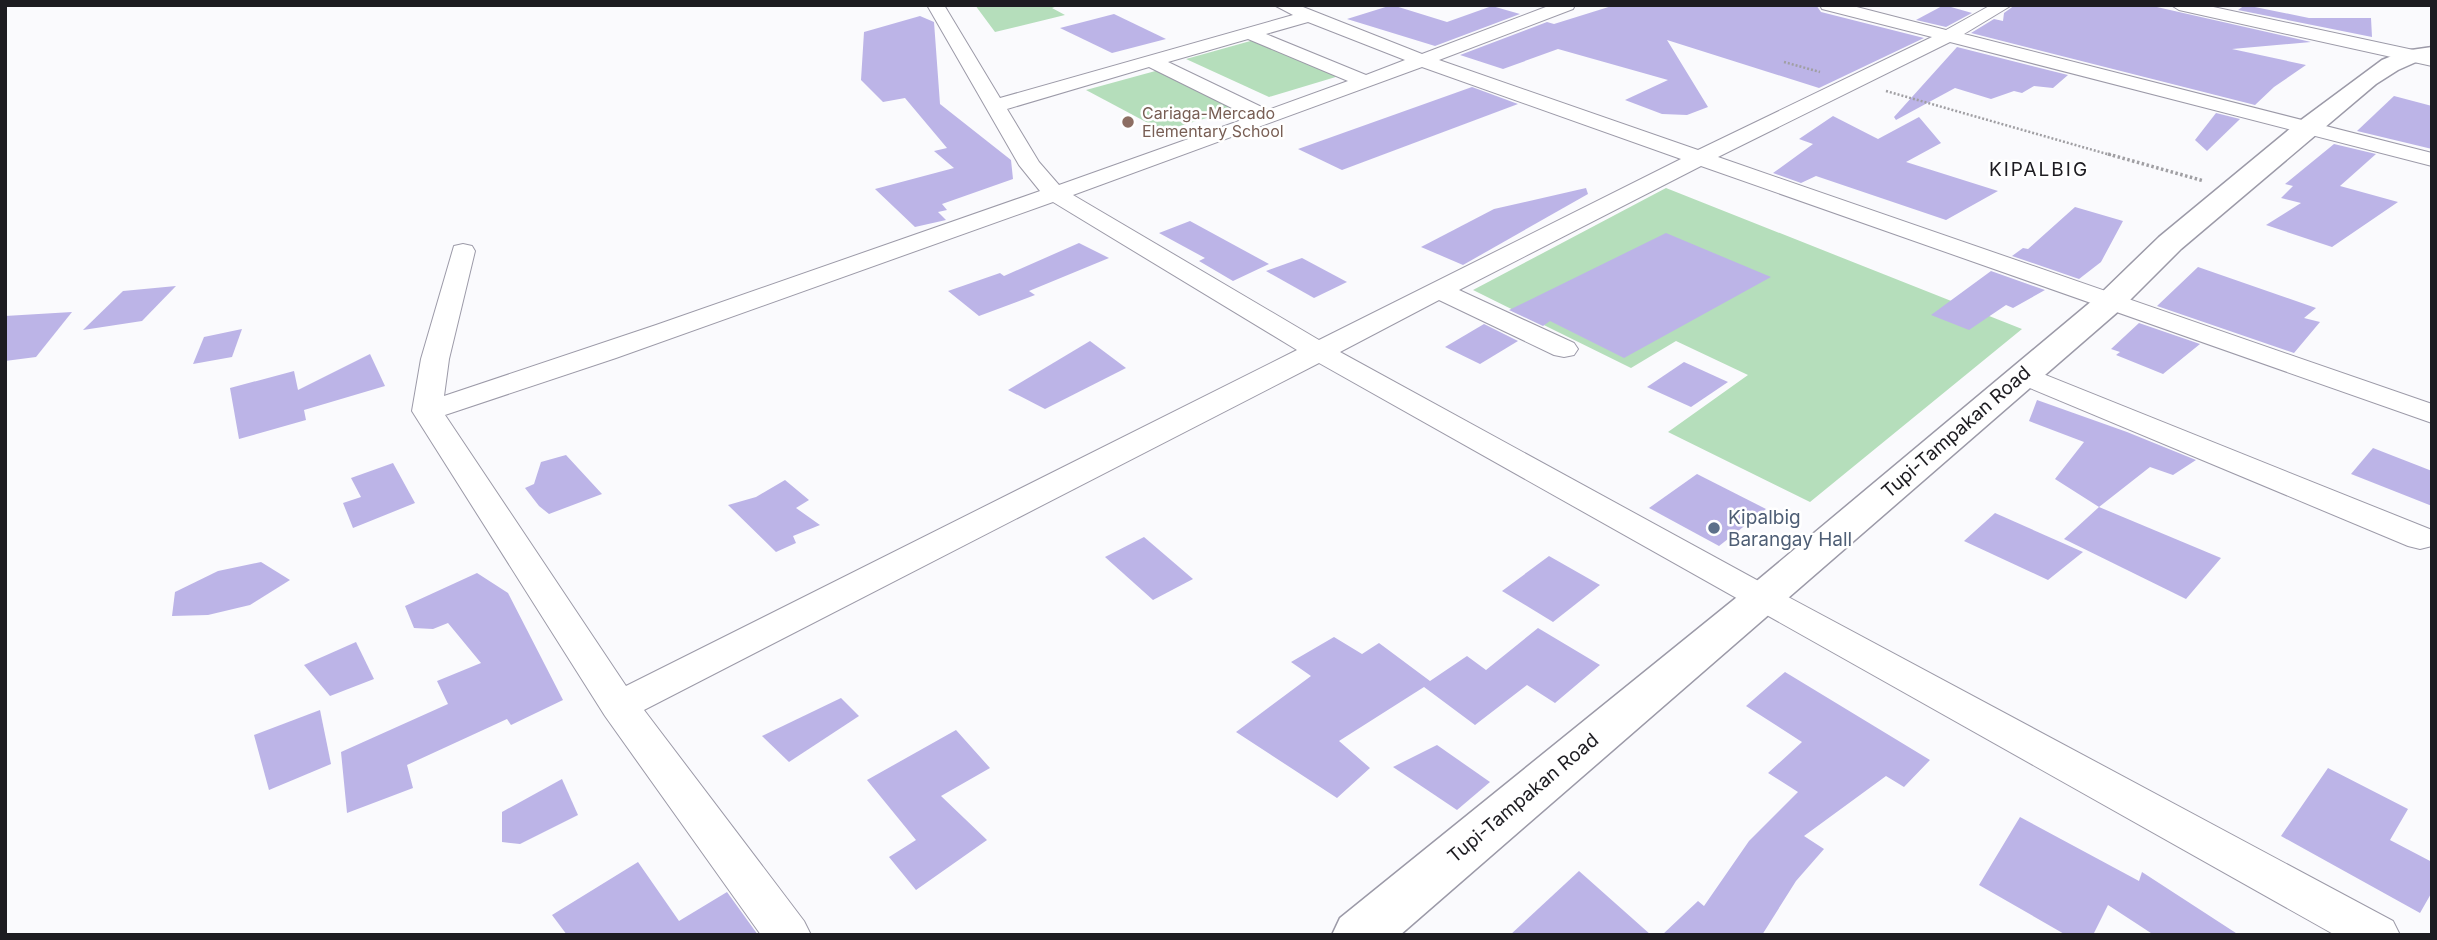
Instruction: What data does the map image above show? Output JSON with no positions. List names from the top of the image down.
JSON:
{
  "streets": {
    "main road": ["Tupi-Tampakan Road"]
  },
  "districts": ["KIPALBIG"],
  "places": ["Cariaga-Mercado Elementary School", "Kipalbig Barangay Hall"]
}
